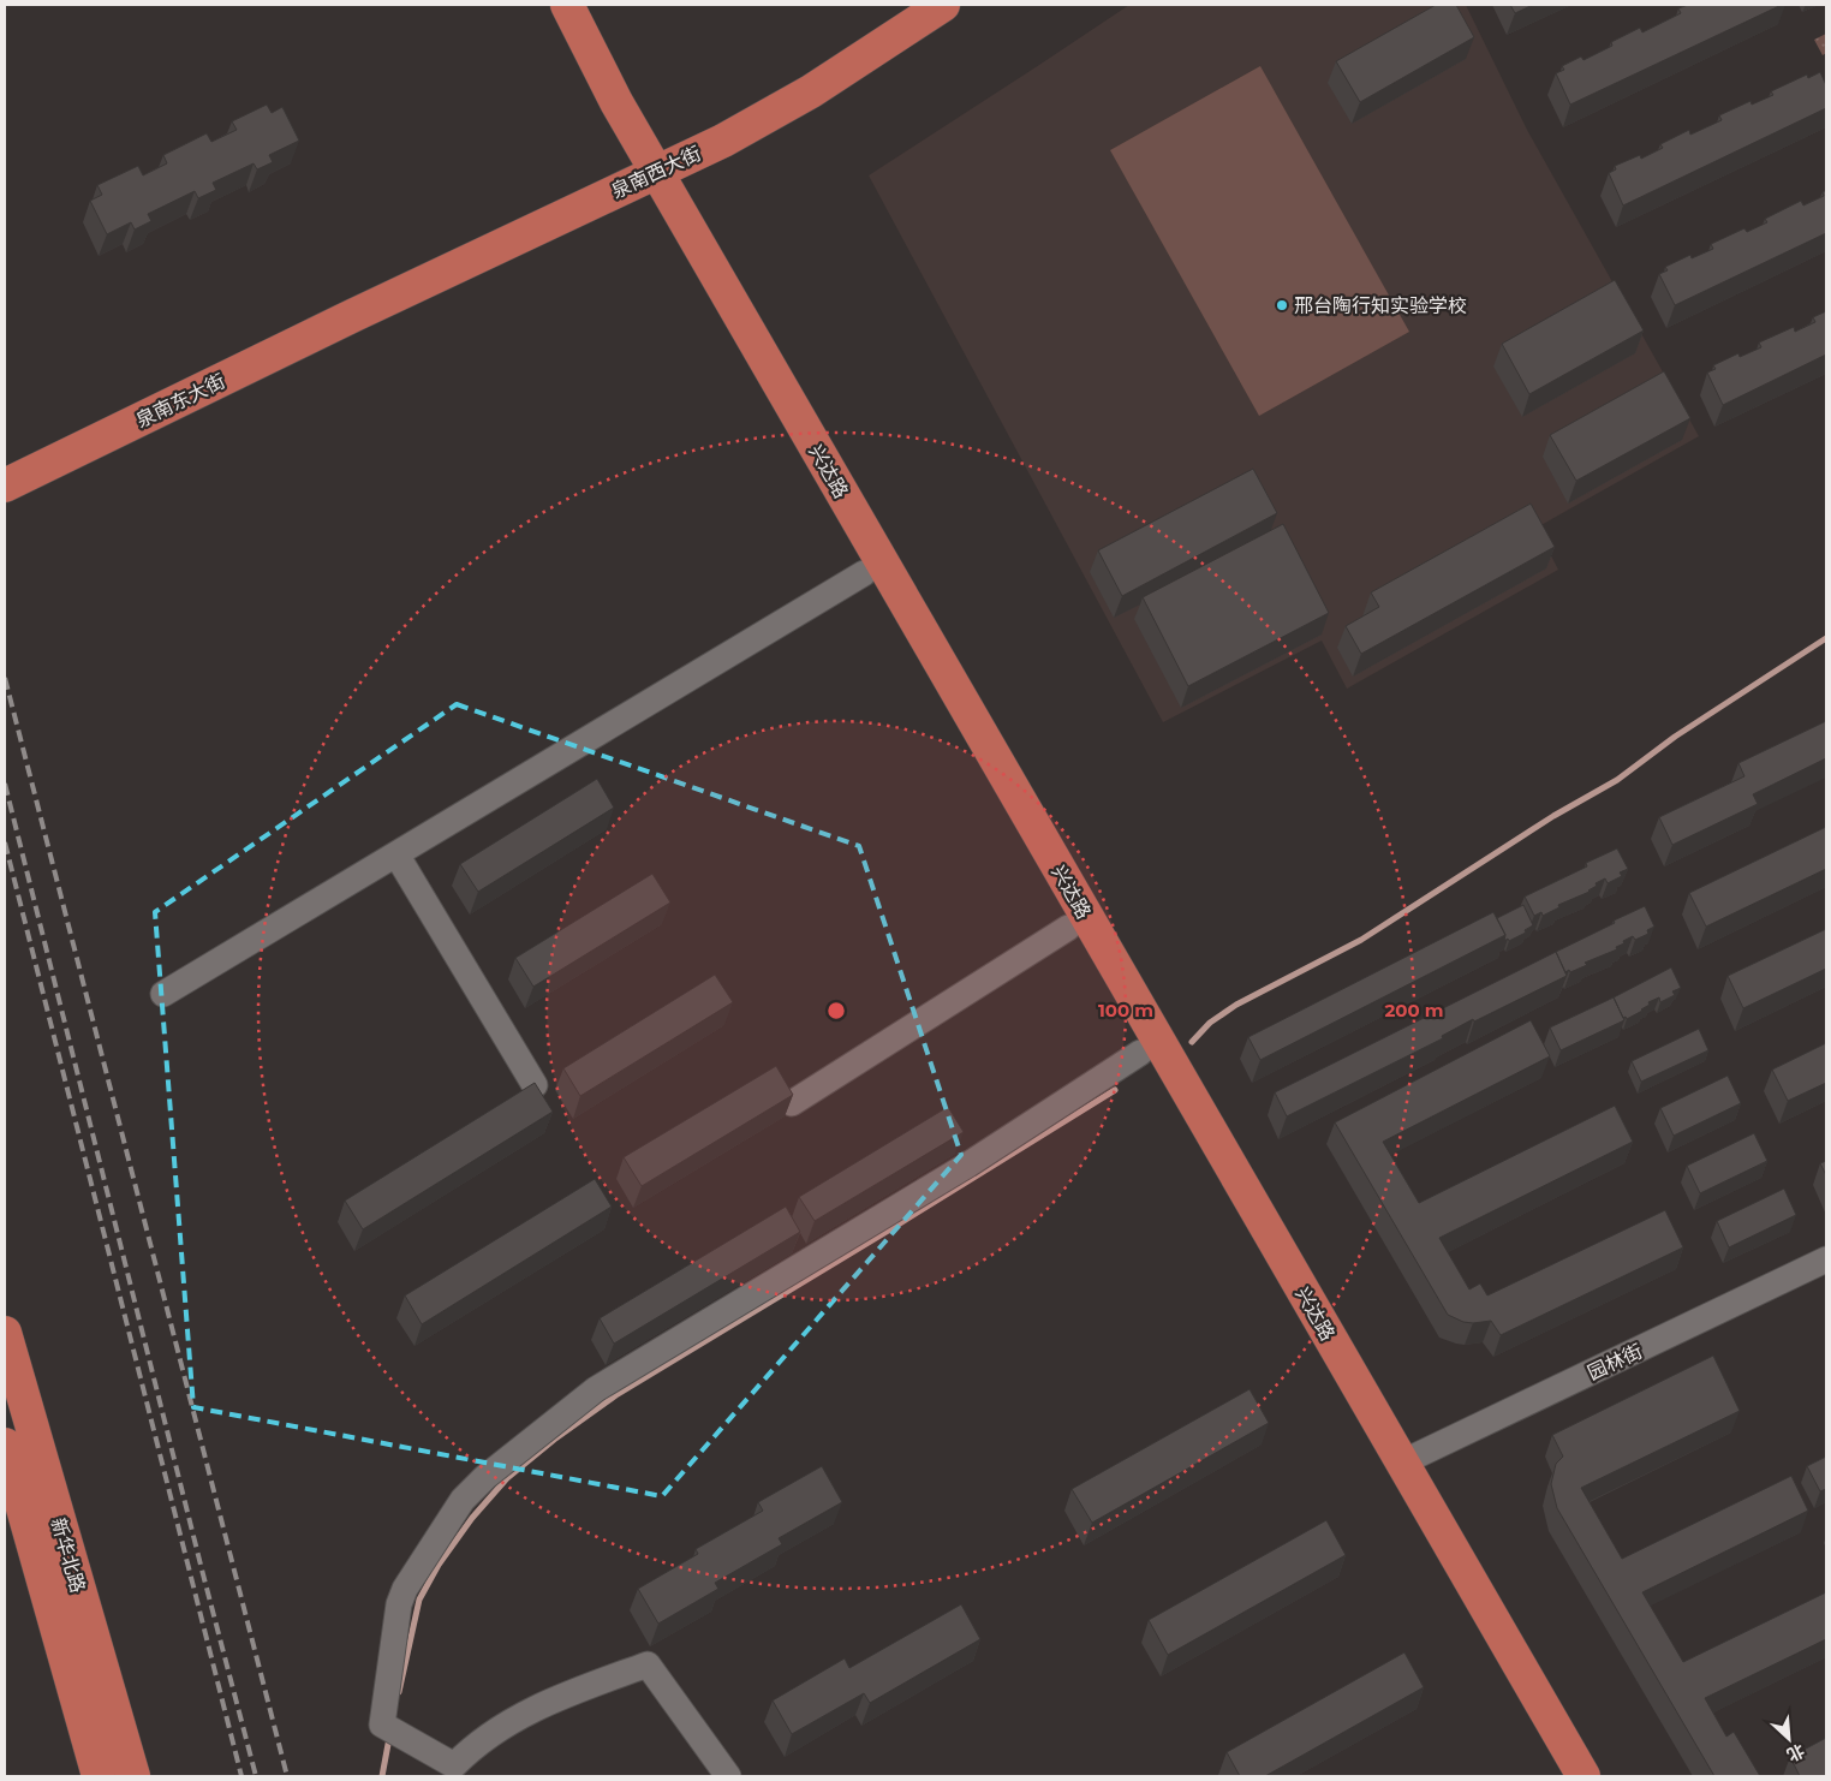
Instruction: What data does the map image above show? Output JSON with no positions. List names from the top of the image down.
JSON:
{
  "streets": {
    "main road": [
      "泉南西大街",
      "泉南东大街",
      "兴达路",
      "新华北路"
    ],
    "street": ["园林街"]
  },
  "crossings": [
    ["泉南西大街", "泉南东大街"],
    ["泉南西大街", "兴达路"],
    ["兴达路", "园林街"]
  ],
  "places": ["邢台陶行知实验学校"],
  "north": "bottom right",
  "rings": ["100 m", "200 m"]
}
